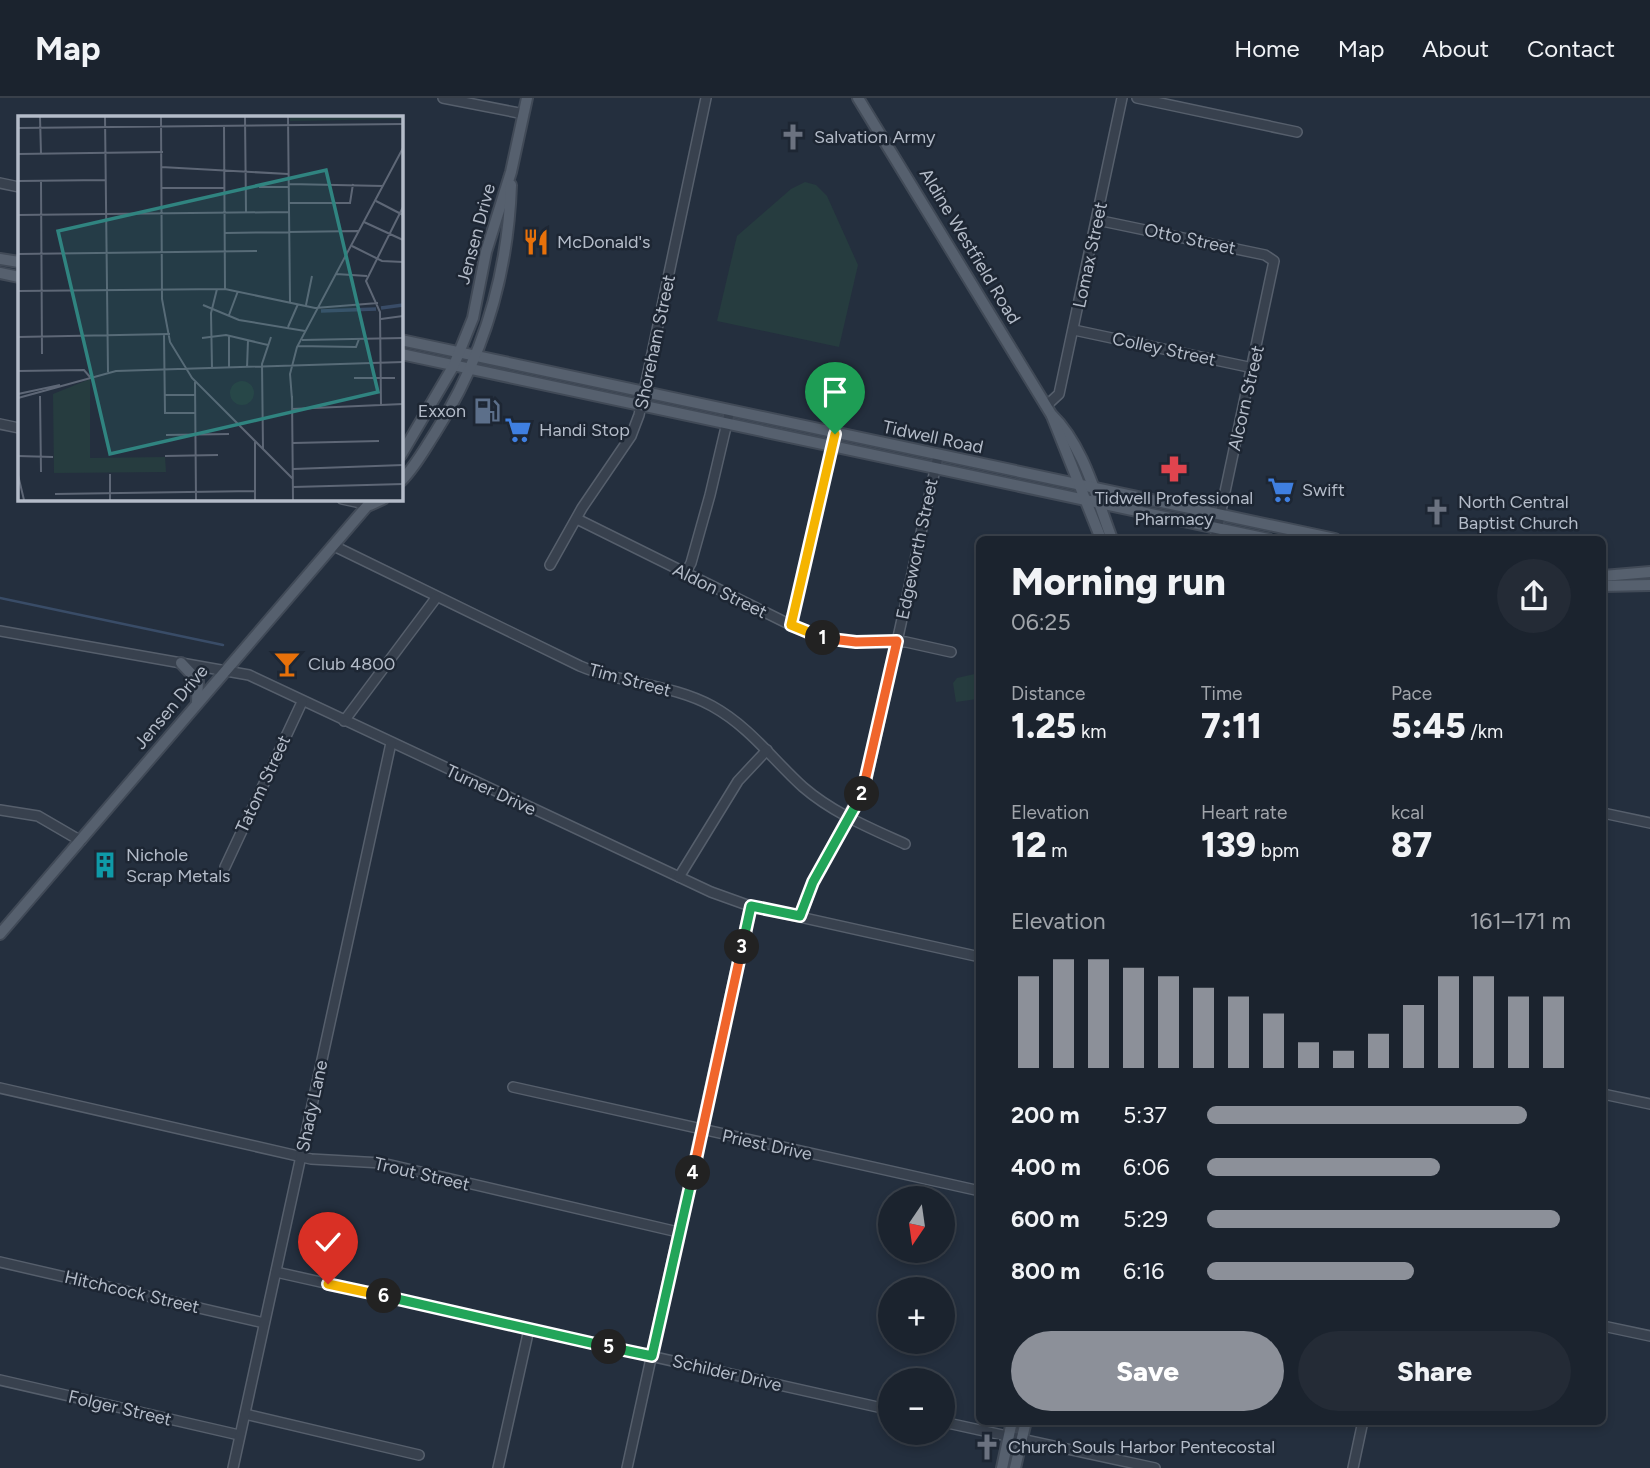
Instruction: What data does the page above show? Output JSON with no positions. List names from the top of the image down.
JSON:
{
  "streets": {
    "main road": ["Jensen Drive", "Aldine Westfield Road", "Tidwell Road"],
    "street": [
      "Otto Street",
      "Lomax Street",
      "Shoreham Street",
      "Colley Street",
      "Alcorn Street",
      "Edgeworth Street",
      "Aldon Street",
      "Tim Street",
      "Tatom Street",
      "Turner Drive",
      "Shady Lane",
      "Priest Drive",
      "Trout Street",
      "Hitchcock Street",
      "Schilder Drive",
      "Folger Street"
    ]
  },
  "crossings": [
    ["Jensen Drive", "Tidwell Road"],
    ["Jensen Drive", "Tim Street"],
    ["Jensen Drive", "Turner Drive"],
    ["Otto Street", "Lomax Street"],
    ["Otto Street", "Alcorn Street"],
    ["Aldine Westfield Road", "Lomax Street"],
    ["Aldine Westfield Road", "Tidwell Road"],
    ["Lomax Street", "Colley Street"],
    ["Shoreham Street", "Tidwell Road"],
    ["Shoreham Street", "Aldon Street"],
    ["Colley Street", "Alcorn Street"],
    ["Alcorn Street", "Tidwell Road"],
    ["Tidwell Road", "Edgeworth Street"],
    ["Edgeworth Street", "Aldon Street"],
    ["Edgeworth Street", "Tim Street"],
    ["Edgeworth Street", "Turner Drive"],
    ["Tatom Street", "Turner Drive"],
    ["Turner Drive", "Shady Lane"],
    ["Shady Lane", "Trout Street"],
    ["Shady Lane", "Hitchcock Street"],
    ["Shady Lane", "Schilder Drive"],
    ["Shady Lane", "Folger Street"]
  ],
  "places": {
    "church": ["Salvation Army", "North Central Baptist Church", "Church Souls Harbor Pentecostal"],
    "restaurant": ["McDonald's"],
    "fuel station": ["Exxon"],
    "supermarket": ["Handi Stop", "Swift"],
    "pharmacy": ["Tidwell Professional Pharmacy"],
    "bar": ["Club 4800"],
    "building": ["Nichole Scrap Metals"]
  },
  "north": "bottom",
  "page": {
    "header": "Map",
    "nav": [
      "Home",
      "Map",
      "About",
      "Contact"
    ],
    "heading": ["Morning run", "06:25"],
    "pins": [
      "1",
      "2",
      "3",
      "4",
      "6",
      "5"
    ],
    "stats": [
      ["Distance", "1.25 km"],
      ["Time", "7:11"],
      ["Pace", "5:45 /km"],
      ["Elevation", "12 m"],
      ["Heart rate", "139 bpm"],
      ["kcal", "87"]
    ],
    "chart": ["Elevation", "161–171 m"],
    "list": [
      {
        "name": "200 m",
        "note": "5:37"
      },
      {
        "name": "400 m",
        "note": "6:06"
      },
      {
        "name": "600 m",
        "note": "5:29"
      },
      {
        "name": "800 m",
        "note": "6:16"
      }
    ],
    "map_buttons": ["+", "−"],
    "buttons": ["Save", "Share"]
  }
}
